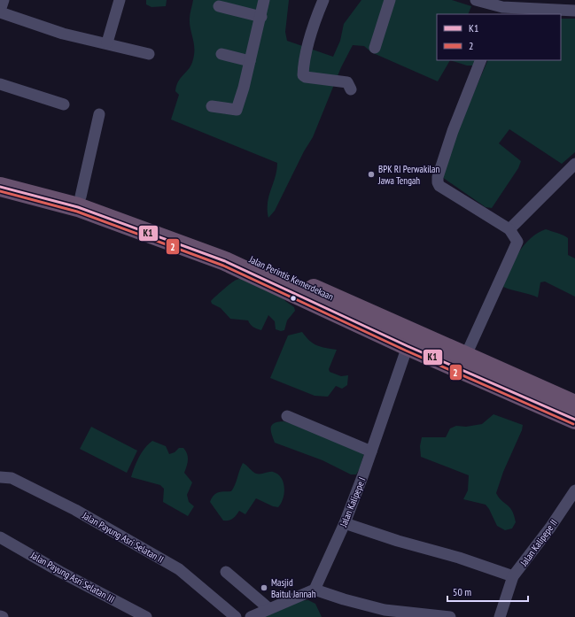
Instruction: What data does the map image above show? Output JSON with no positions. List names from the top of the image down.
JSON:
{
  "streets": {
    "highway": ["Jalan Perintis Kemerdekaan"],
    "street": [
      "Jalan Kalipepe I",
      "Jalan Payung Asri Selatan II",
      "Jalan Kalipepe II",
      "Jalan Payung Asri Selatan III"
    ]
  },
  "crossings": [
    ["Jalan Perintis Kemerdekaan", "Jalan Kalipepe I"]
  ],
  "places": ["BPK RI Perwakilan Jawa Tengah", "Masjid Baitul Jannah"],
  "lines": ["transit line K1", "transit line 2"],
  "legend": ["K1", "2"],
  "scale_bar": "50 m"
}
